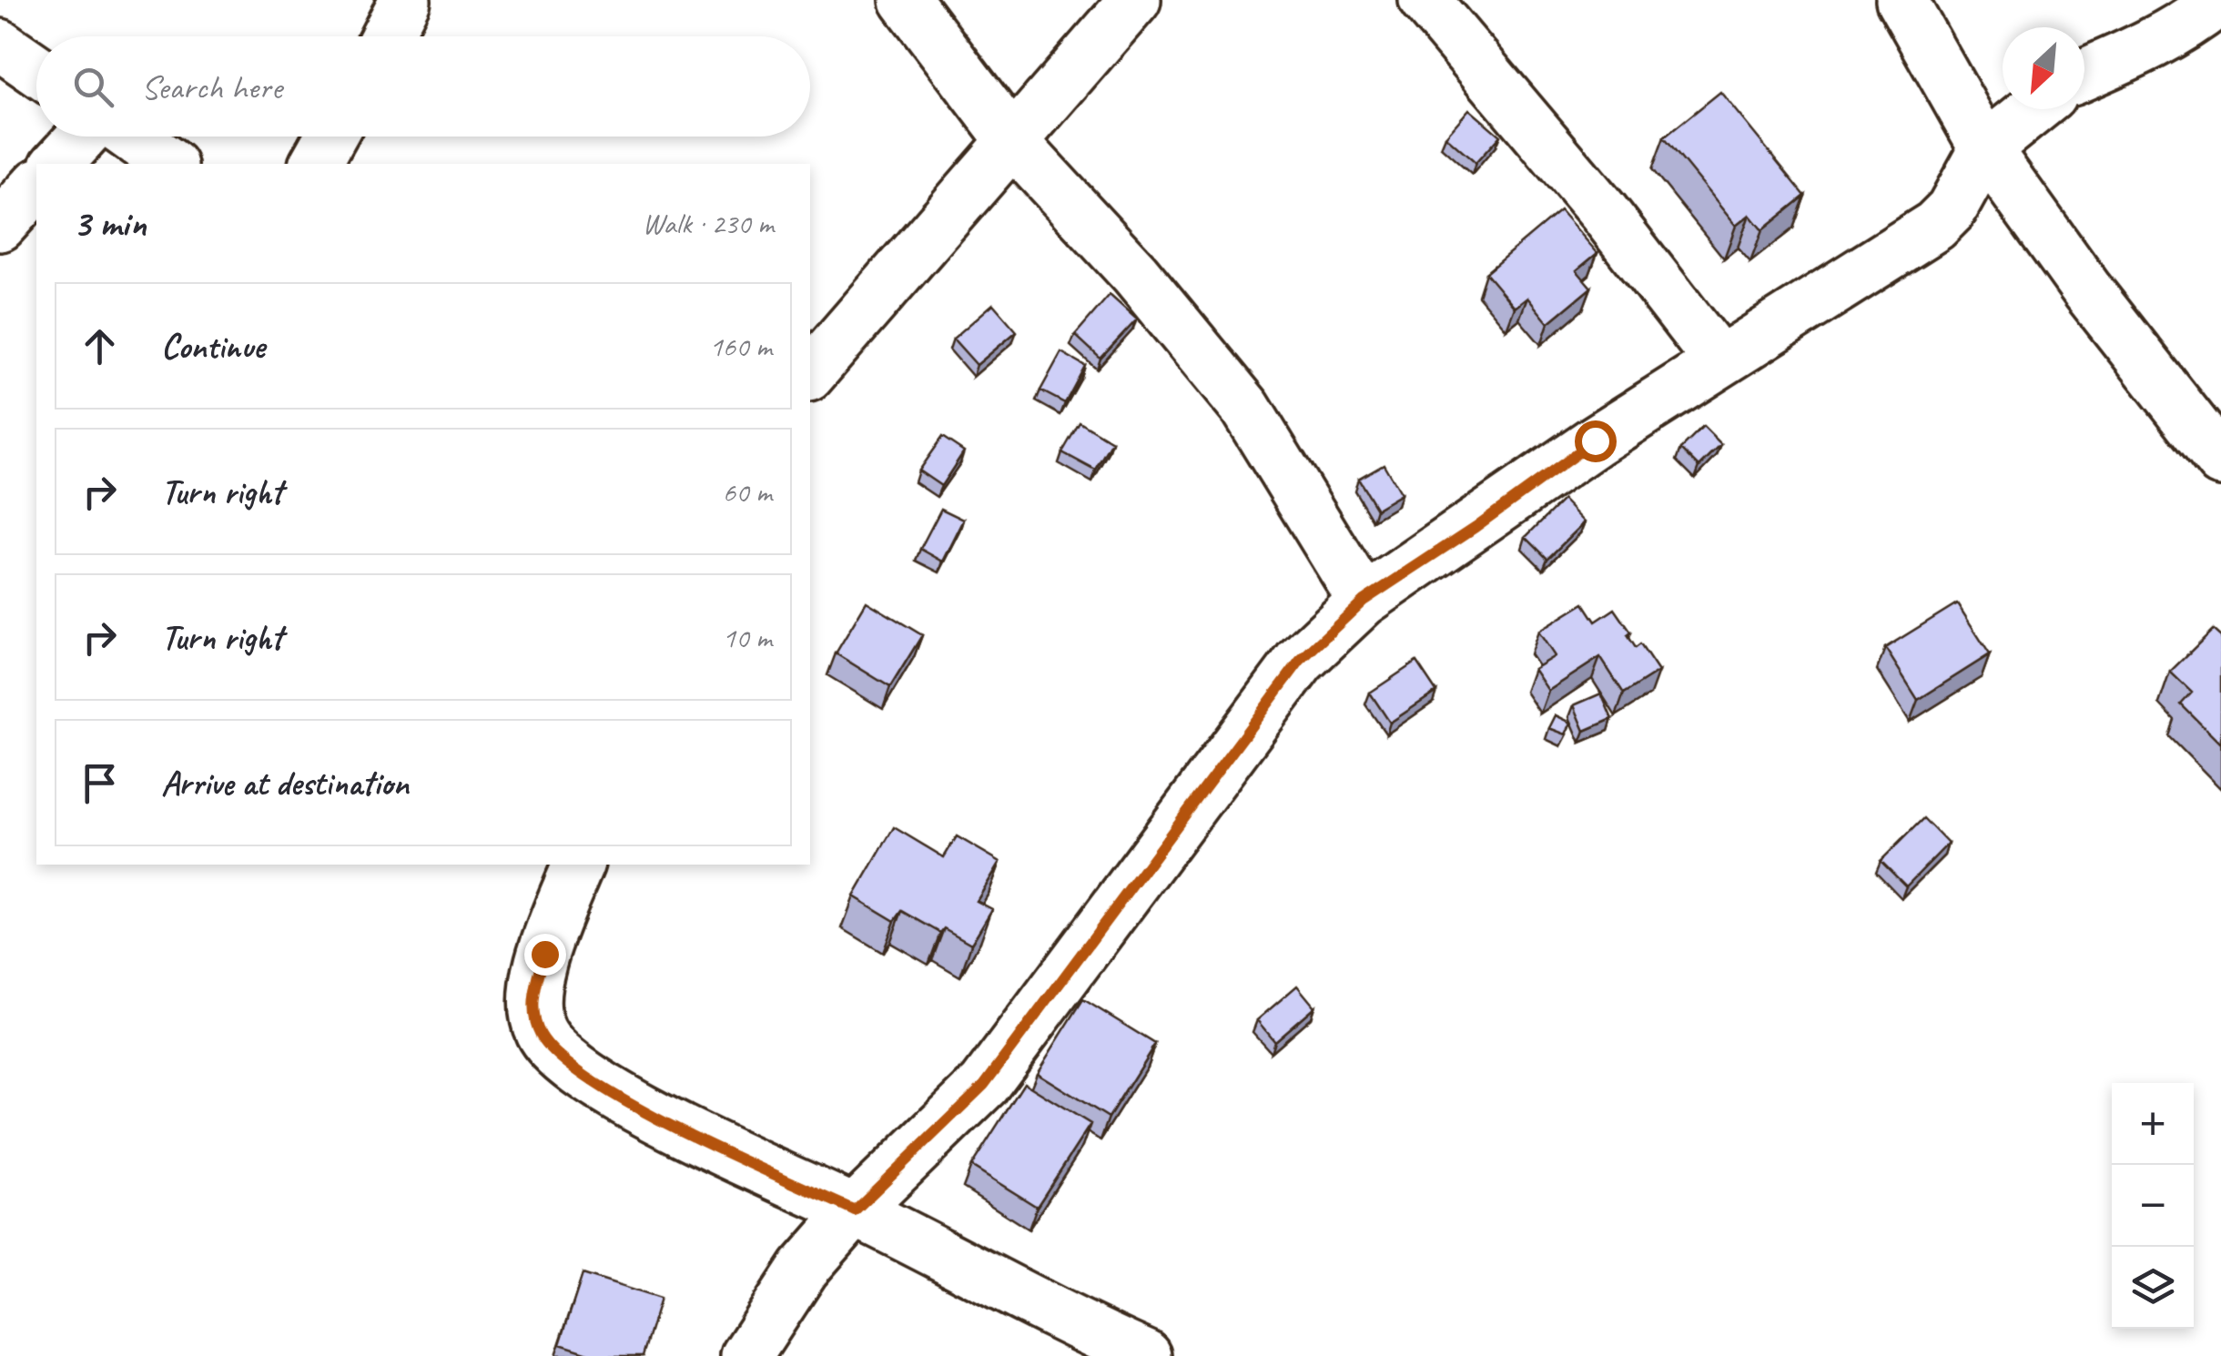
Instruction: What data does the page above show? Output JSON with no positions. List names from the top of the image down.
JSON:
{
  "north": "bottom left",
  "page": {
    "search": "Search here",
    "heading": ["3 min", "Walk · 230 m"],
    "list": [
      ["Continue", "160 m"],
      ["Turn right", "60 m"],
      ["Turn right", "10 m"],
      "Arrive at destination"
    ],
    "map_buttons": ["+", "−"]
  }
}
